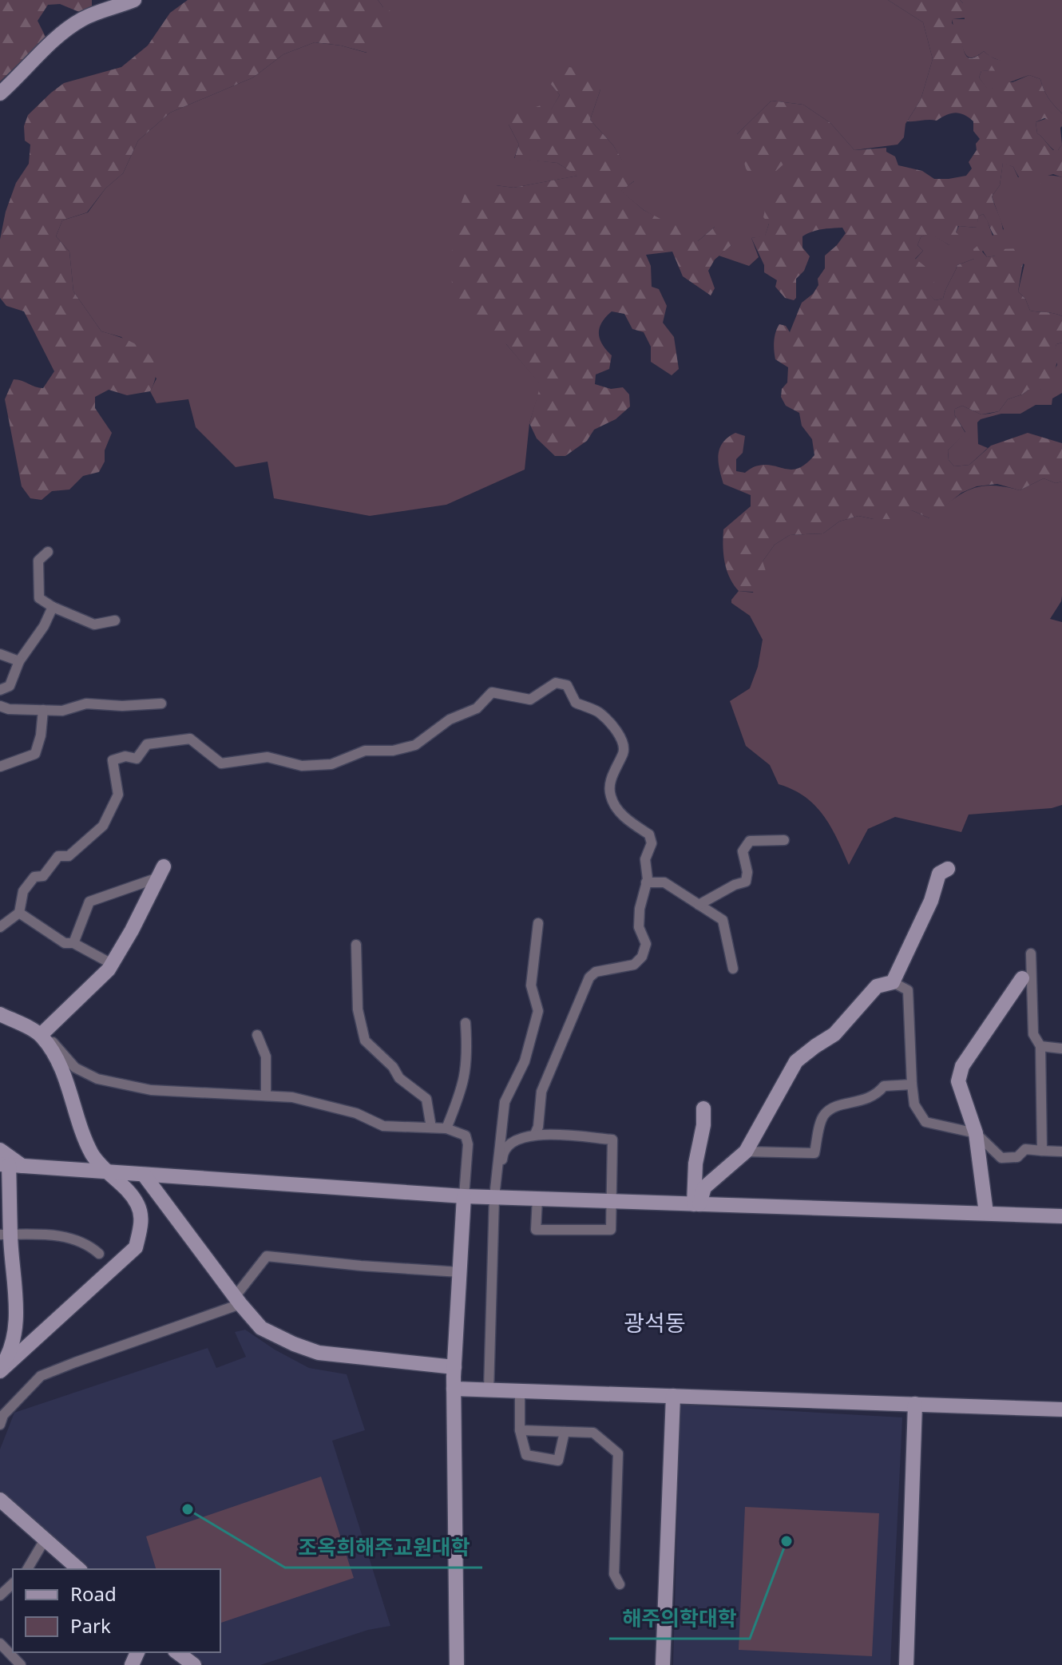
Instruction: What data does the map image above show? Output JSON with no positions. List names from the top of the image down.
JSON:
{
  "districts": ["광석동"],
  "places": ["조옥희해주교원대학", "해주의학대학"],
  "legend": ["Road", "Park"]
}
